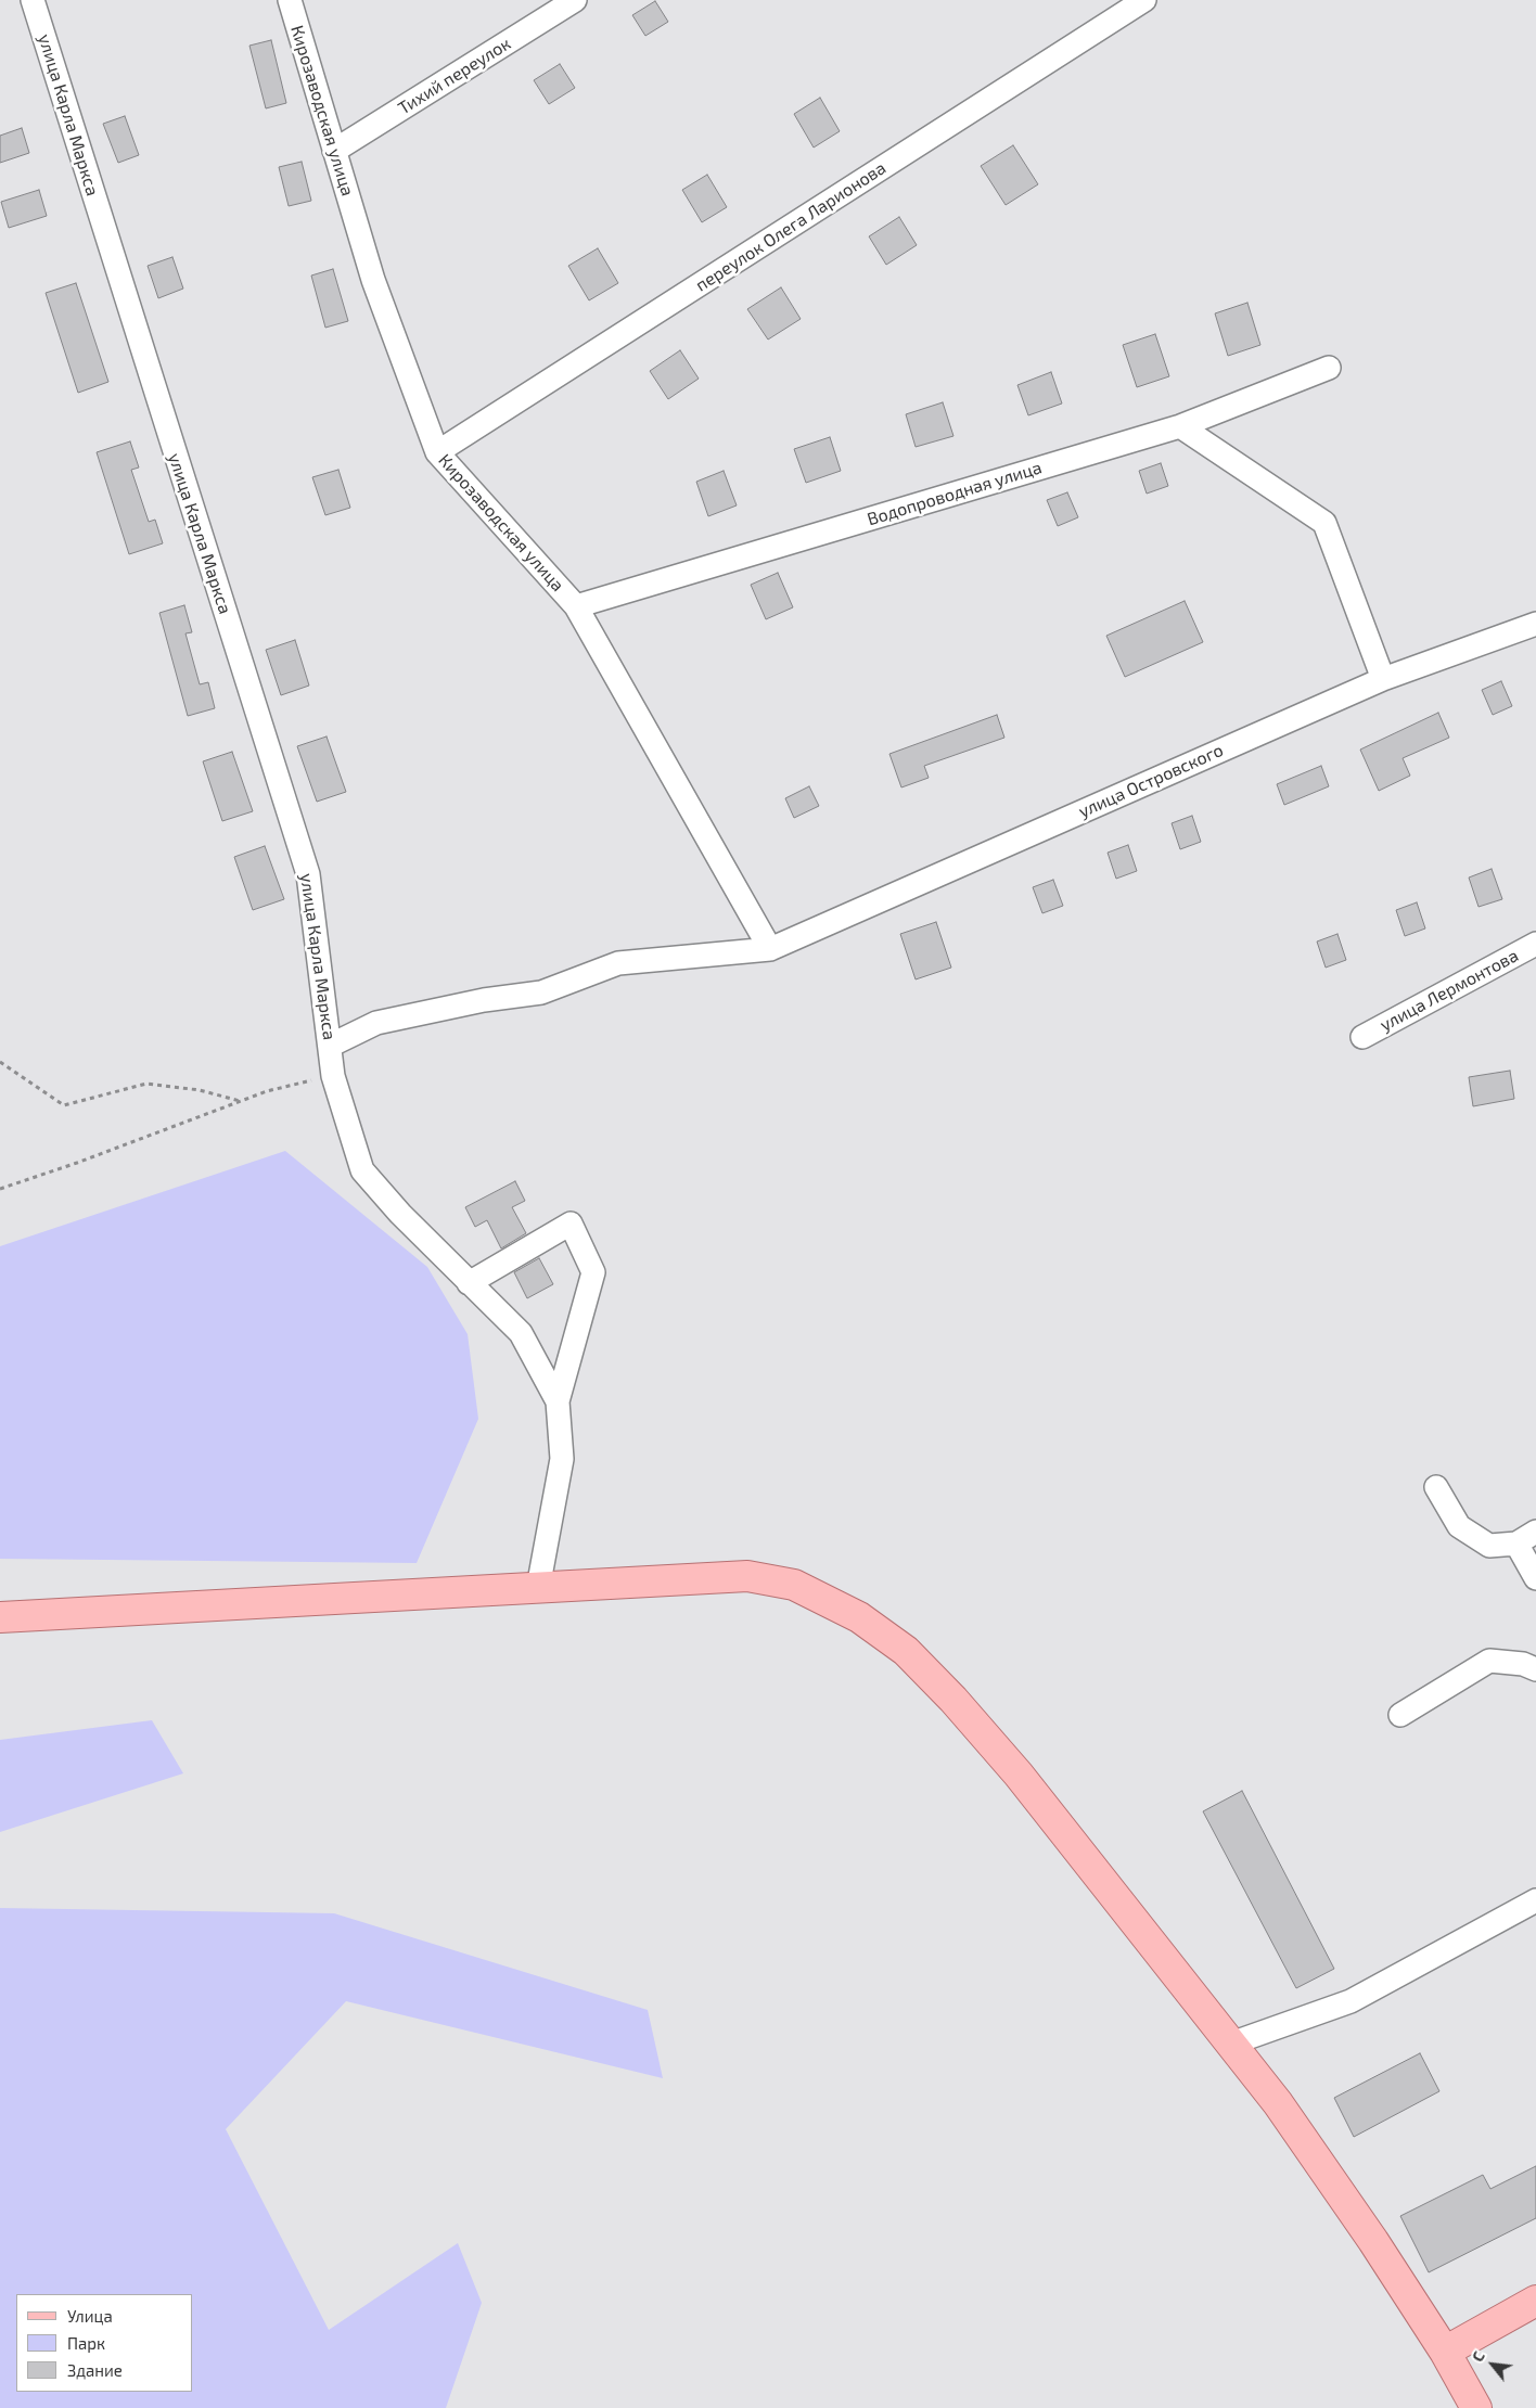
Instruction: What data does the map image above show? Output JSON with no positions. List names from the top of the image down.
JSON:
{
  "streets": {
    "street": [
      "Тихий переулок",
      "Кирозаводская улица",
      "улица Карла Маркса",
      "переулок Олега Ларионова",
      "Водопроводная улица",
      "улица Островского",
      "улица Лермонтова"
    ]
  },
  "crossings": [
    ["Тихий переулок", "Кирозаводская улица"],
    ["Кирозаводская улица", "переулок Олега Ларионова"],
    ["Кирозаводская улица", "Водопроводная улица"],
    ["Кирозаводская улица", "улица Островского"],
    ["улица Карла Маркса", "улица Островского"]
  ],
  "legend": ["Улица", "Парк", "Здание"],
  "north": "top left"
}
